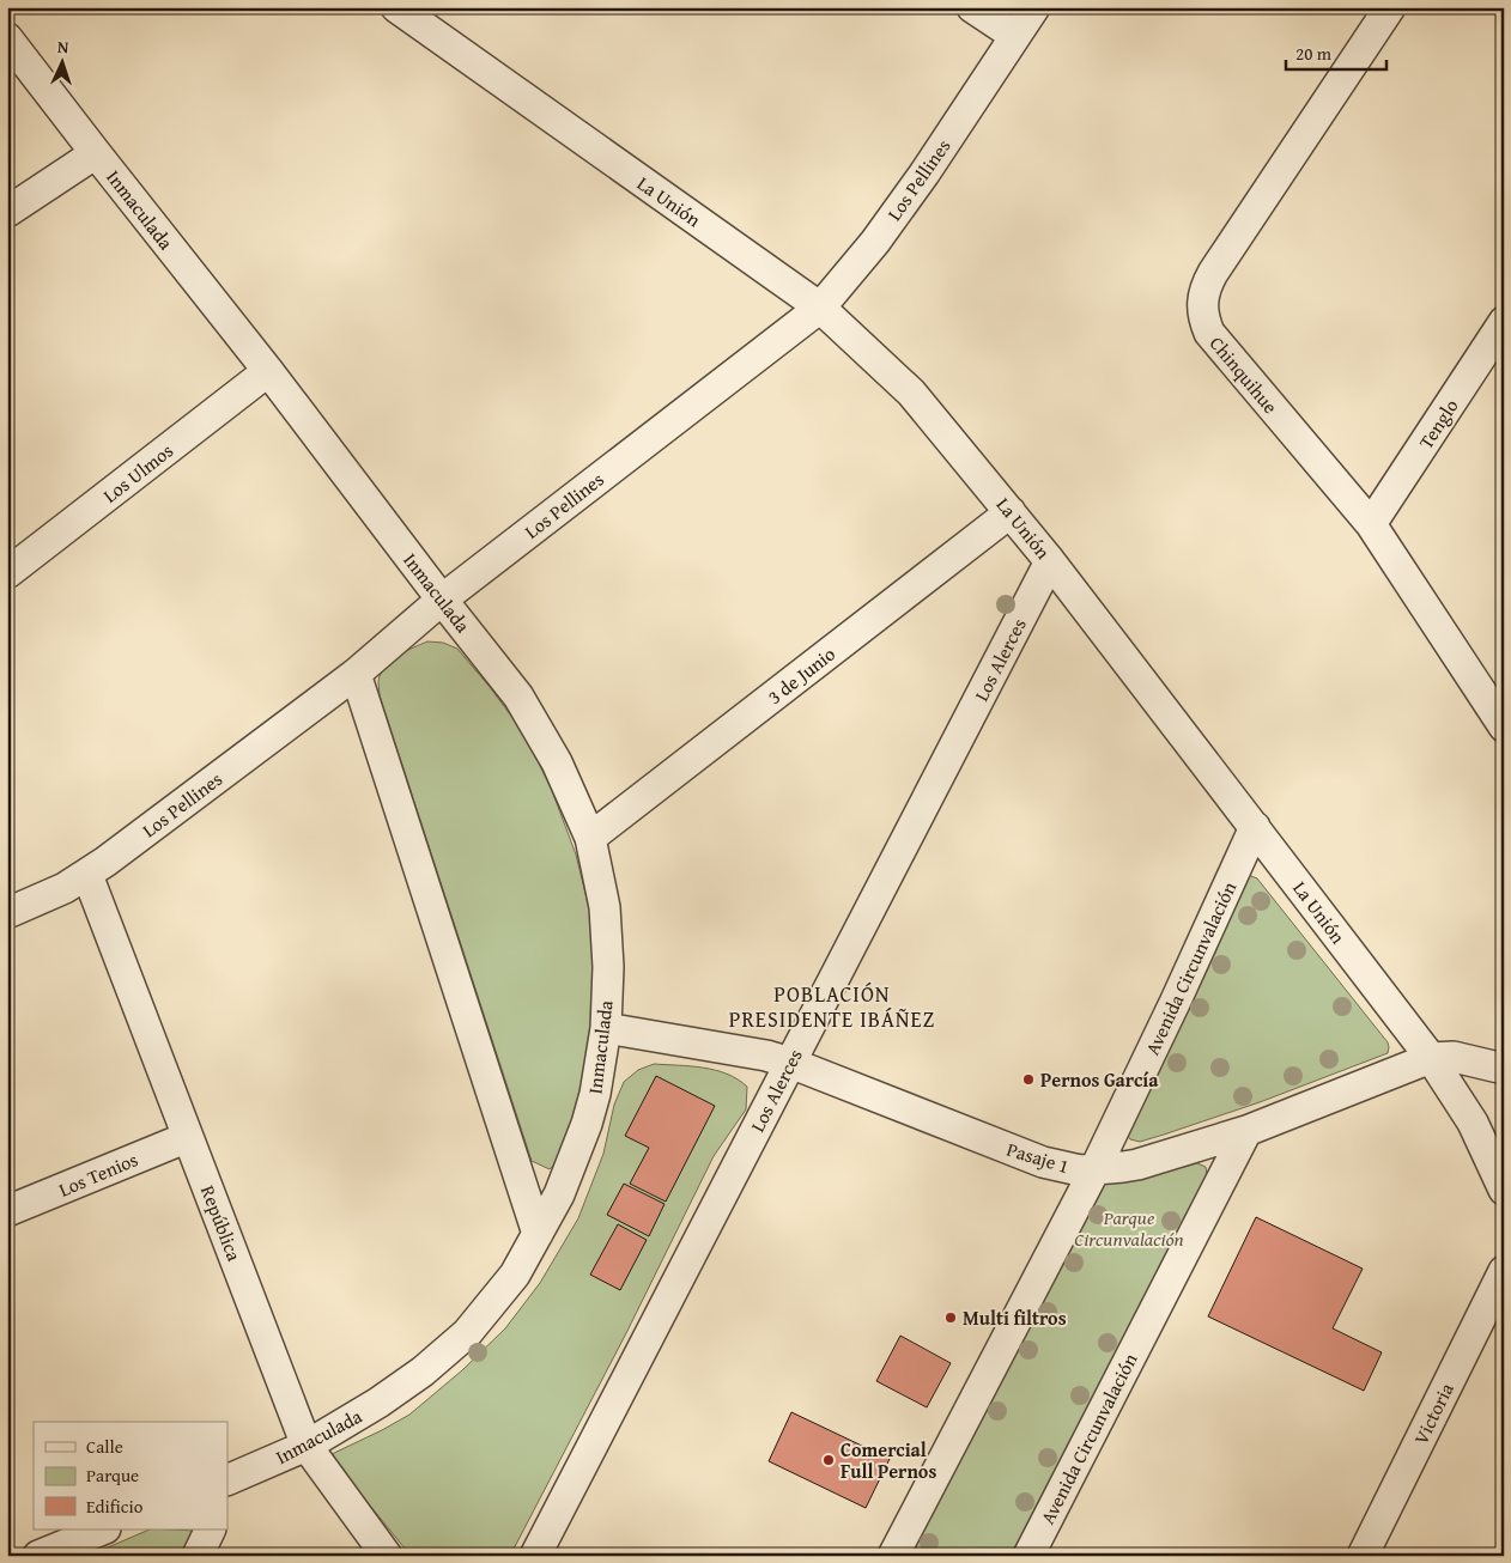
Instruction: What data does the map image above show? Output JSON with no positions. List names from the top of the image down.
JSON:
{
  "streets": {
    "street": [
      "Los Pellines",
      "La Unión",
      "Inmaculada",
      "Chinquihue",
      "Tenglo",
      "Los Ulmos",
      "Los Alerces",
      "3 de Junio",
      "Avenida Circunvalación",
      "Pasaje 1",
      "Los Tenios",
      "República",
      "Victoria"
    ]
  },
  "crossings": [
    ["Los Pellines", "La Unión"],
    ["Los Pellines", "Inmaculada"],
    ["Los Pellines", "República"],
    ["La Unión", "Los Alerces"],
    ["La Unión", "3 de Junio"],
    ["La Unión", "Avenida Circunvalación"],
    ["La Unión", "Pasaje 1"],
    ["Inmaculada", "Los Ulmos"],
    ["Inmaculada", "3 de Junio"],
    ["Inmaculada", "Pasaje 1"],
    ["Inmaculada", "República"],
    ["Chinquihue", "Tenglo"],
    ["Los Alerces", "Pasaje 1"],
    ["Avenida Circunvalación", "Pasaje 1"],
    ["Los Tenios", "República"]
  ],
  "districts": ["POBLACIÓN PRESIDENTE IBÁÑEZ"],
  "parks": ["Parque Circunvalación"],
  "places": ["Pernos García", "Multi filtros", "Comercial Full Pernos"],
  "legend": ["Calle", "Parque", "Edificio"],
  "scale_bar": "20 m",
  "north": "top"
}
